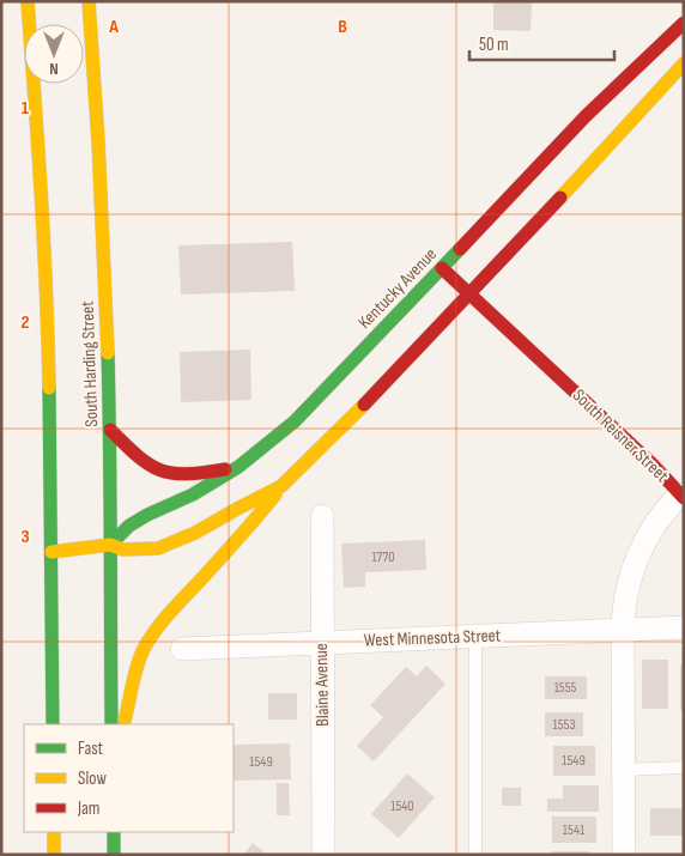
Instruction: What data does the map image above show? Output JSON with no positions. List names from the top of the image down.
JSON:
{
  "streets": {
    "main road": ["Kentucky Avenue", "South Harding Street", "South Reisner Street"],
    "street": ["West Minnesota Street", "Blaine Avenue"]
  },
  "crossings": [
    ["Kentucky Avenue", "South Harding Street"],
    ["Kentucky Avenue", "South Reisner Street"],
    ["South Reisner Street", "West Minnesota Street"],
    ["West Minnesota Street", "Blaine Avenue"]
  ],
  "house_numbers": [
    "1770",
    "1555",
    "1553",
    "1549",
    "1549",
    "1540",
    "1541"
  ],
  "legend": ["Fast", "Slow", "Jam"],
  "scale_bar": "50 m",
  "north": "bottom",
  "grid": {
    "columns": ["A", "B"],
    "rows": ["1", "2", "3"]
  }
}
